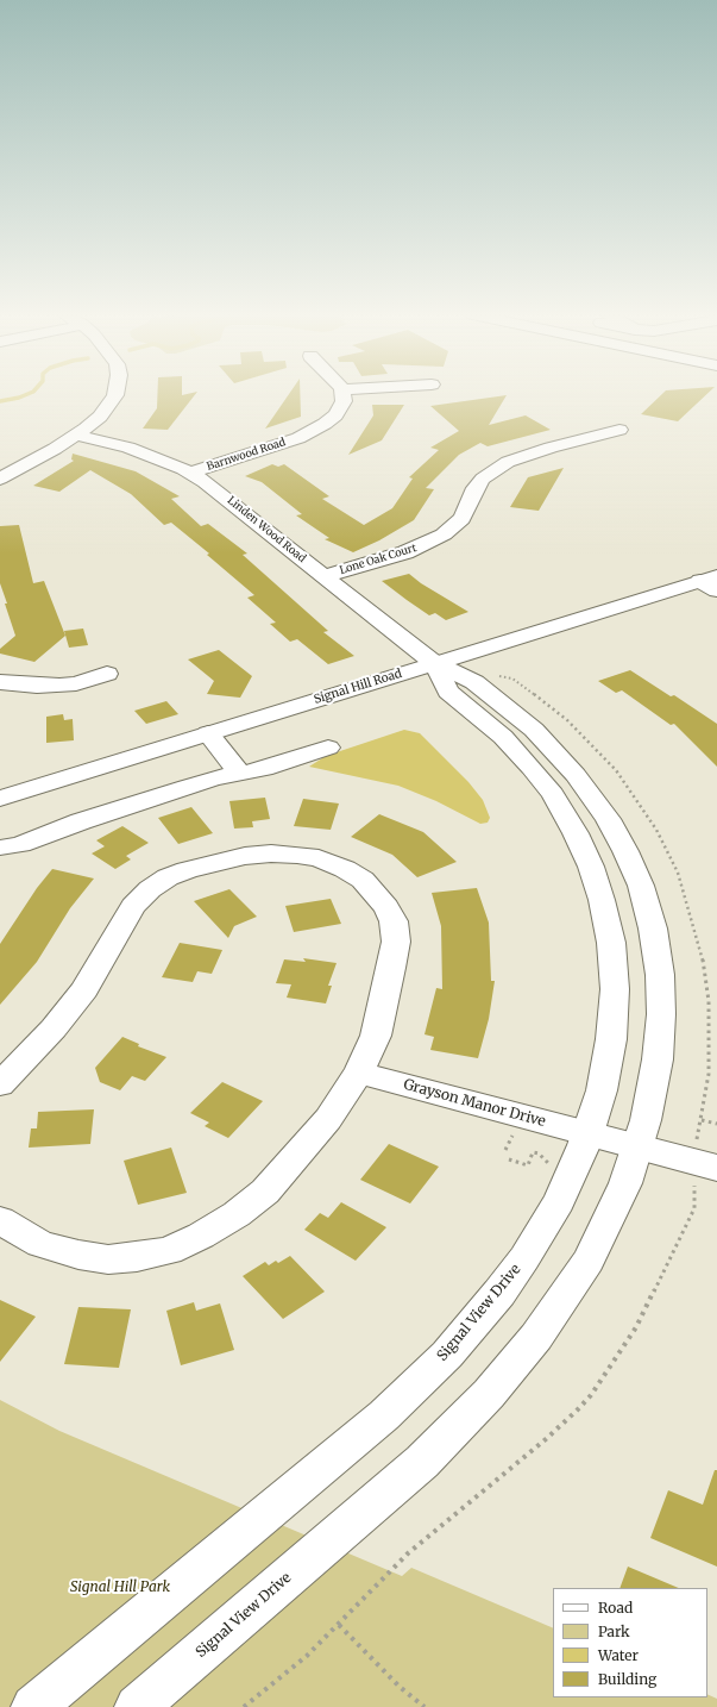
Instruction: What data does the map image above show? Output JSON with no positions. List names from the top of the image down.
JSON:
{
  "streets": {
    "street": [
      "Barnwood Road",
      "Linden Wood Road",
      "Lone Oak Court",
      "Signal Hill Road",
      "Grayson Manor Drive",
      "Signal View Drive"
    ]
  },
  "crossings": [
    ["Barnwood Road", "Linden Wood Road"],
    ["Linden Wood Road", "Lone Oak Court"],
    ["Linden Wood Road", "Signal Hill Road"],
    ["Linden Wood Road", "Signal View Drive"],
    ["Signal Hill Road", "Signal View Drive"],
    ["Grayson Manor Drive", "Signal View Drive"]
  ],
  "parks": ["Signal Hill Park"],
  "legend": [
    "Road",
    "Park",
    "Water",
    "Building"
  ]
}
